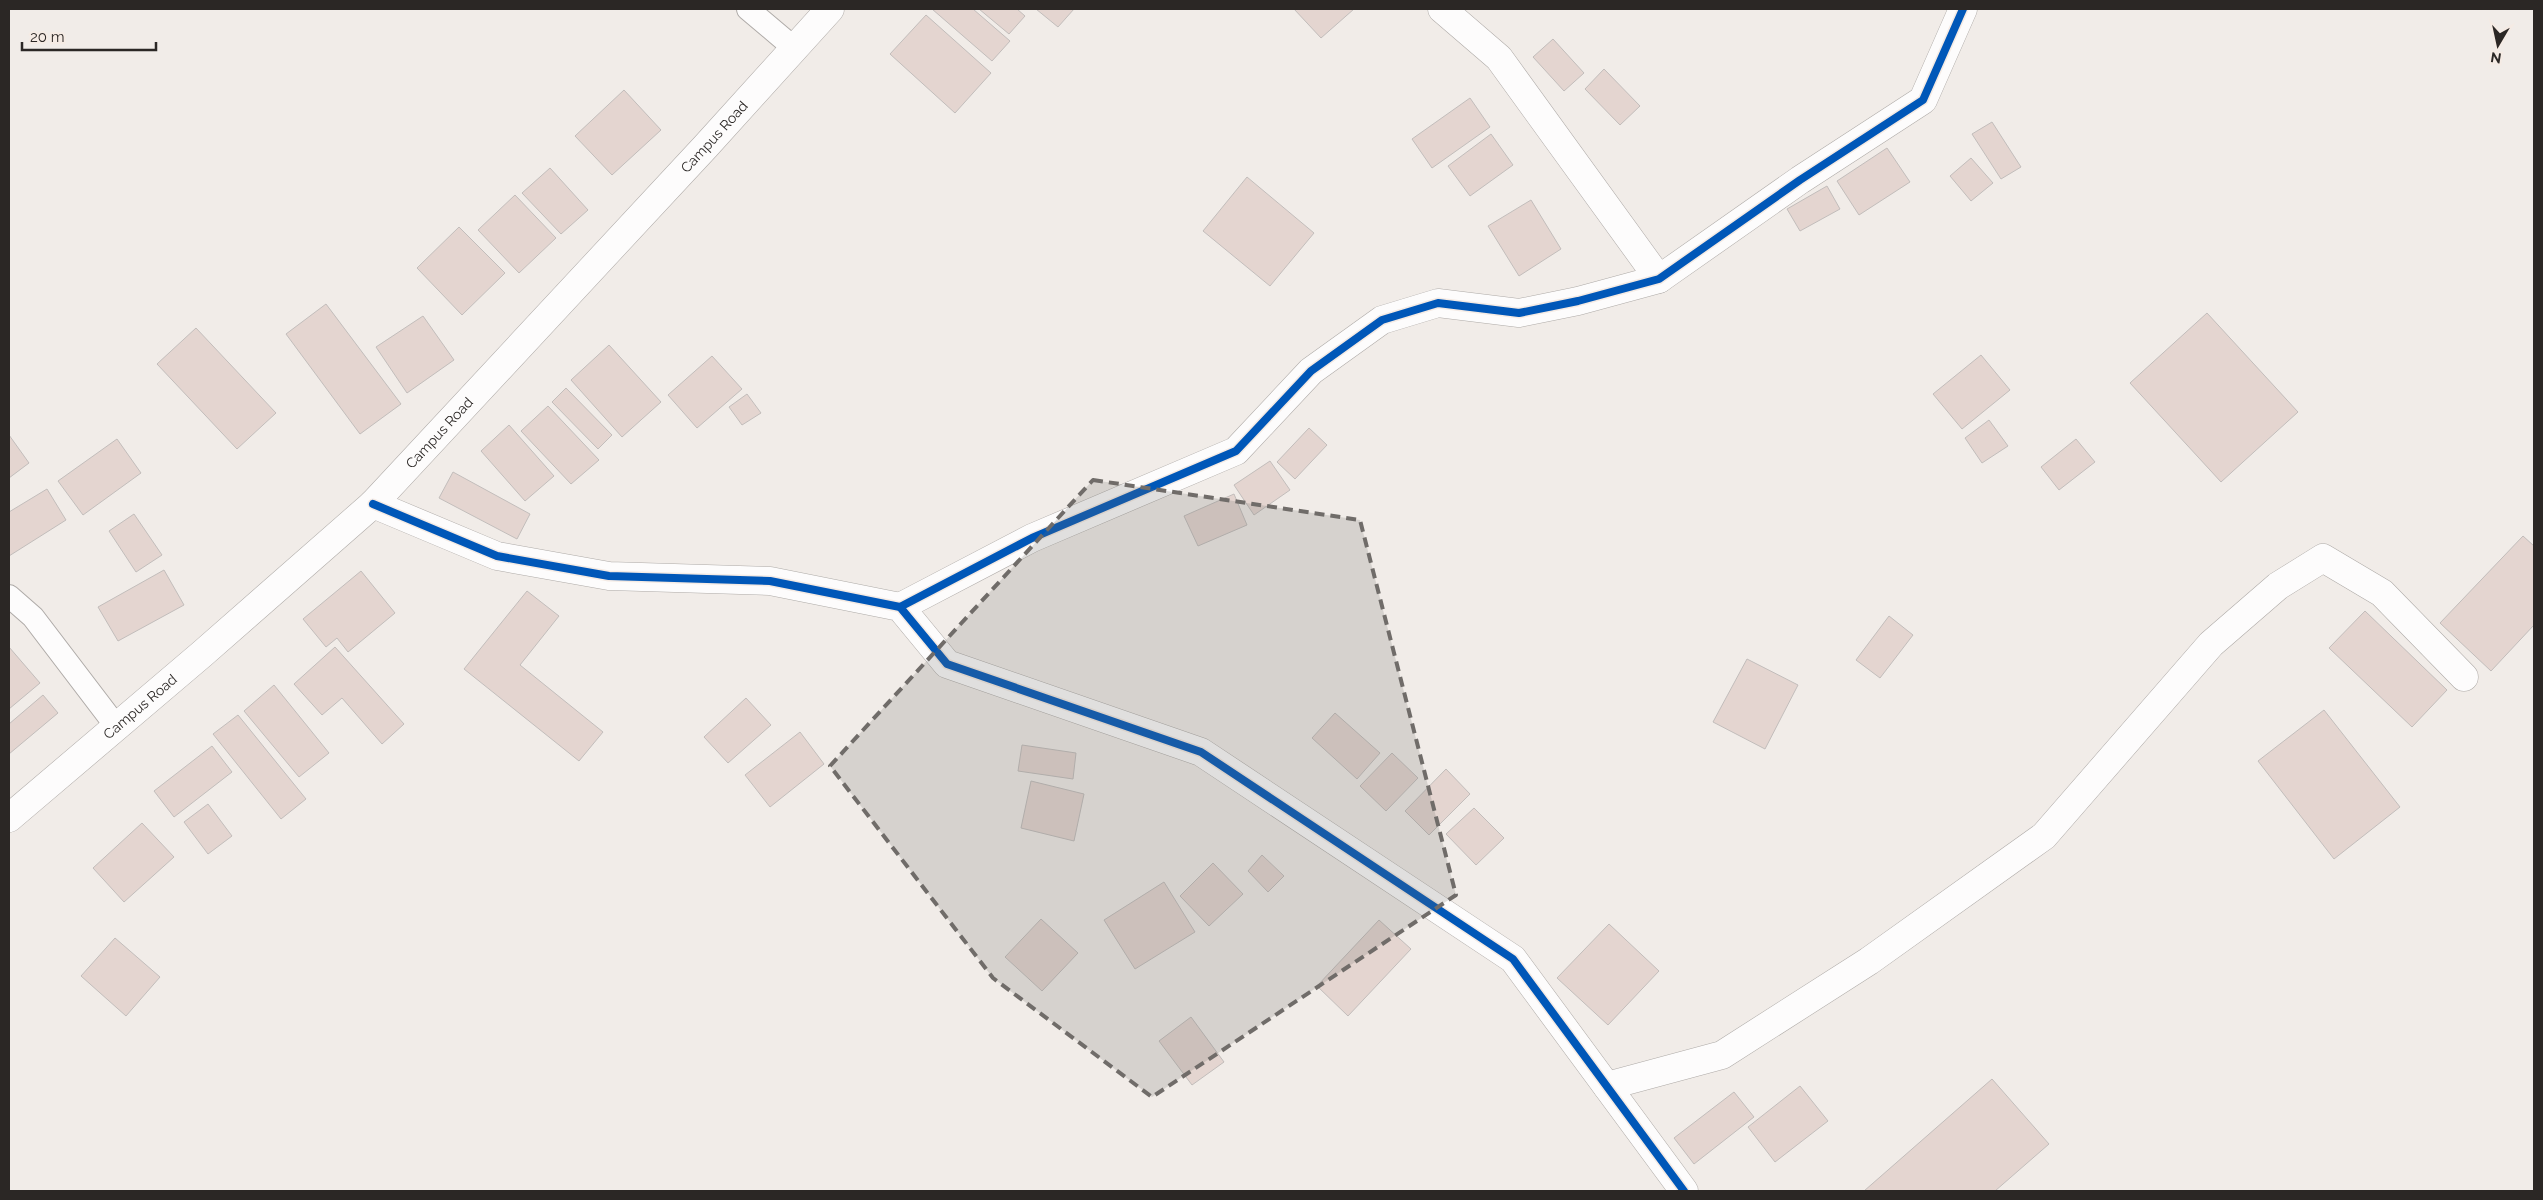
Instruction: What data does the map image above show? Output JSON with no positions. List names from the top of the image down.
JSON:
{
  "streets": {
    "street": ["Campus Road"]
  },
  "scale_bar": "20 m",
  "north": "bottom"
}
